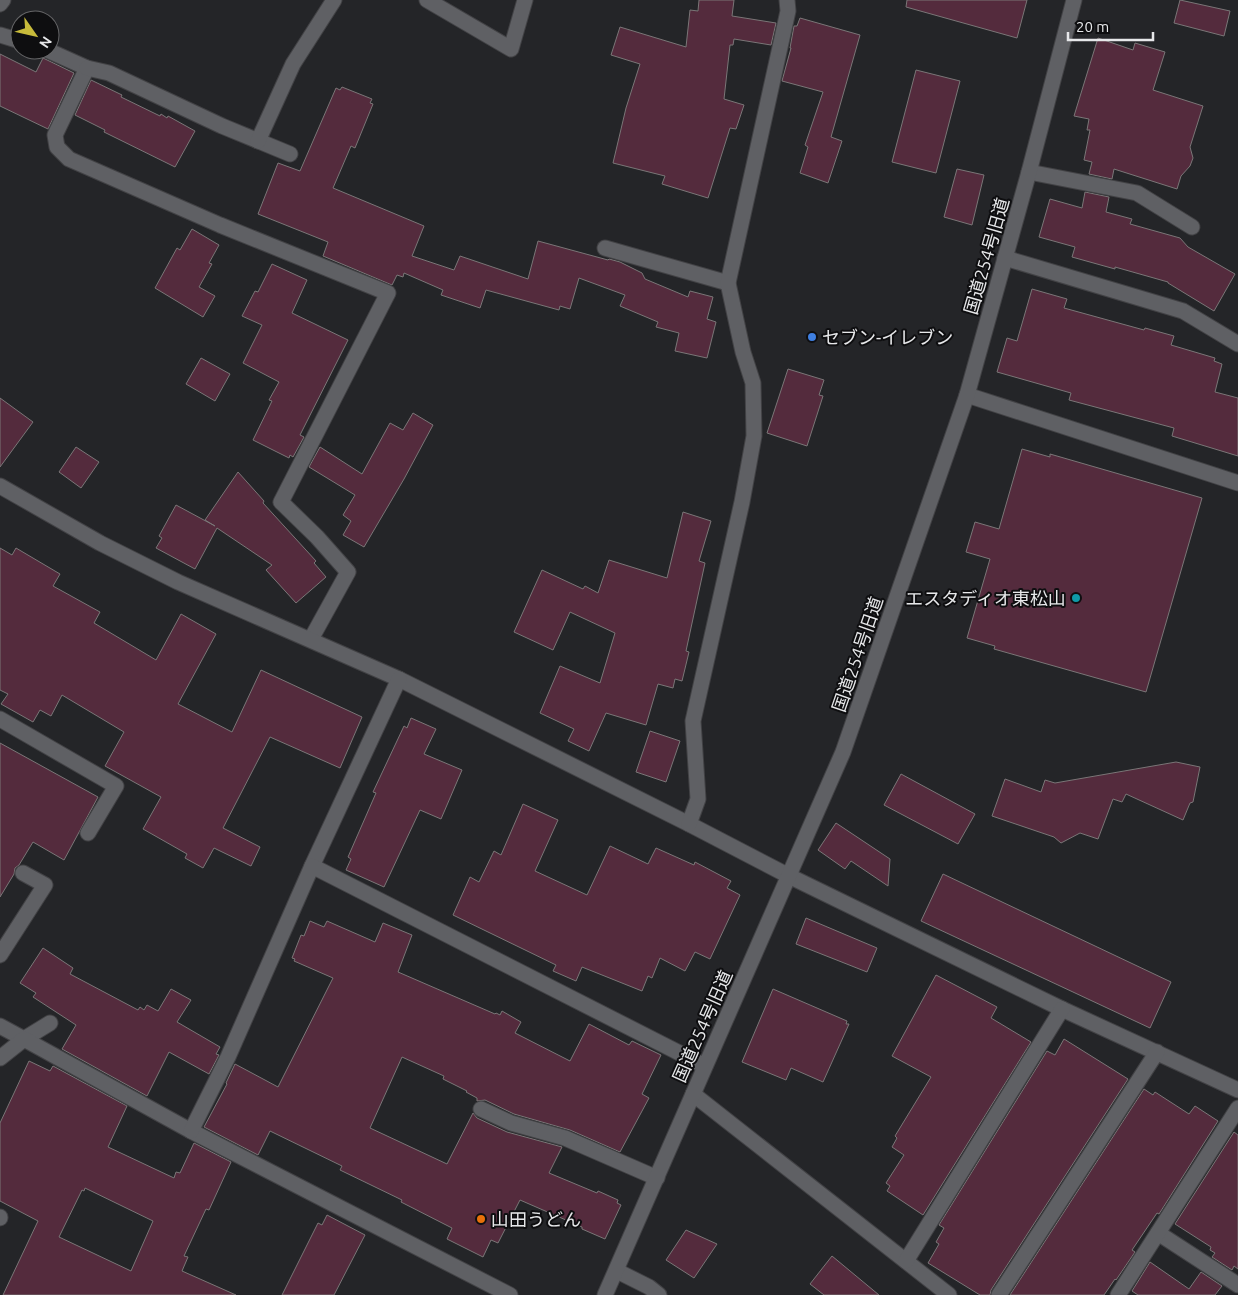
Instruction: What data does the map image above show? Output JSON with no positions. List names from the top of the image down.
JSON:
{
  "streets": {
    "street": ["国道254号旧道"]
  },
  "places": ["セブン-イレブン", "エスタディオ東松山", "山田うどん"],
  "scale_bar": "20 m",
  "north": "bottom right"
}
